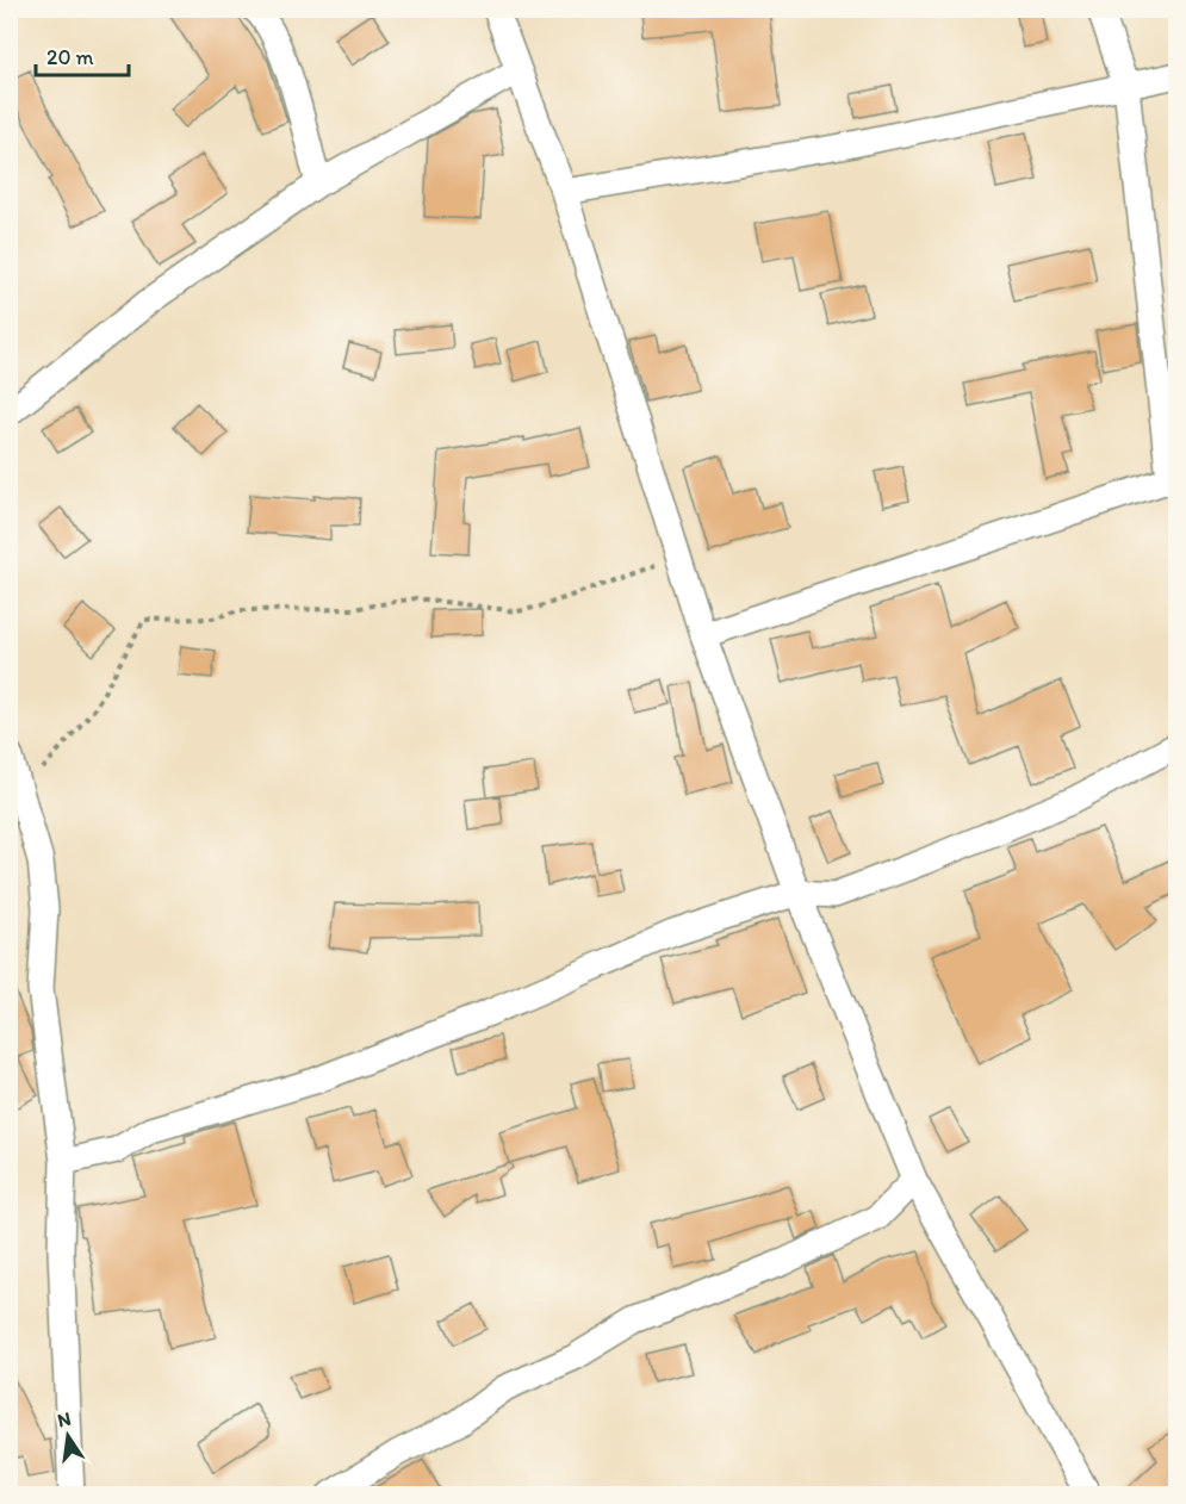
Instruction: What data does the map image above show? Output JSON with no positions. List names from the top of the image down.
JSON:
{
  "scale_bar": "20 m",
  "north": "top"
}
